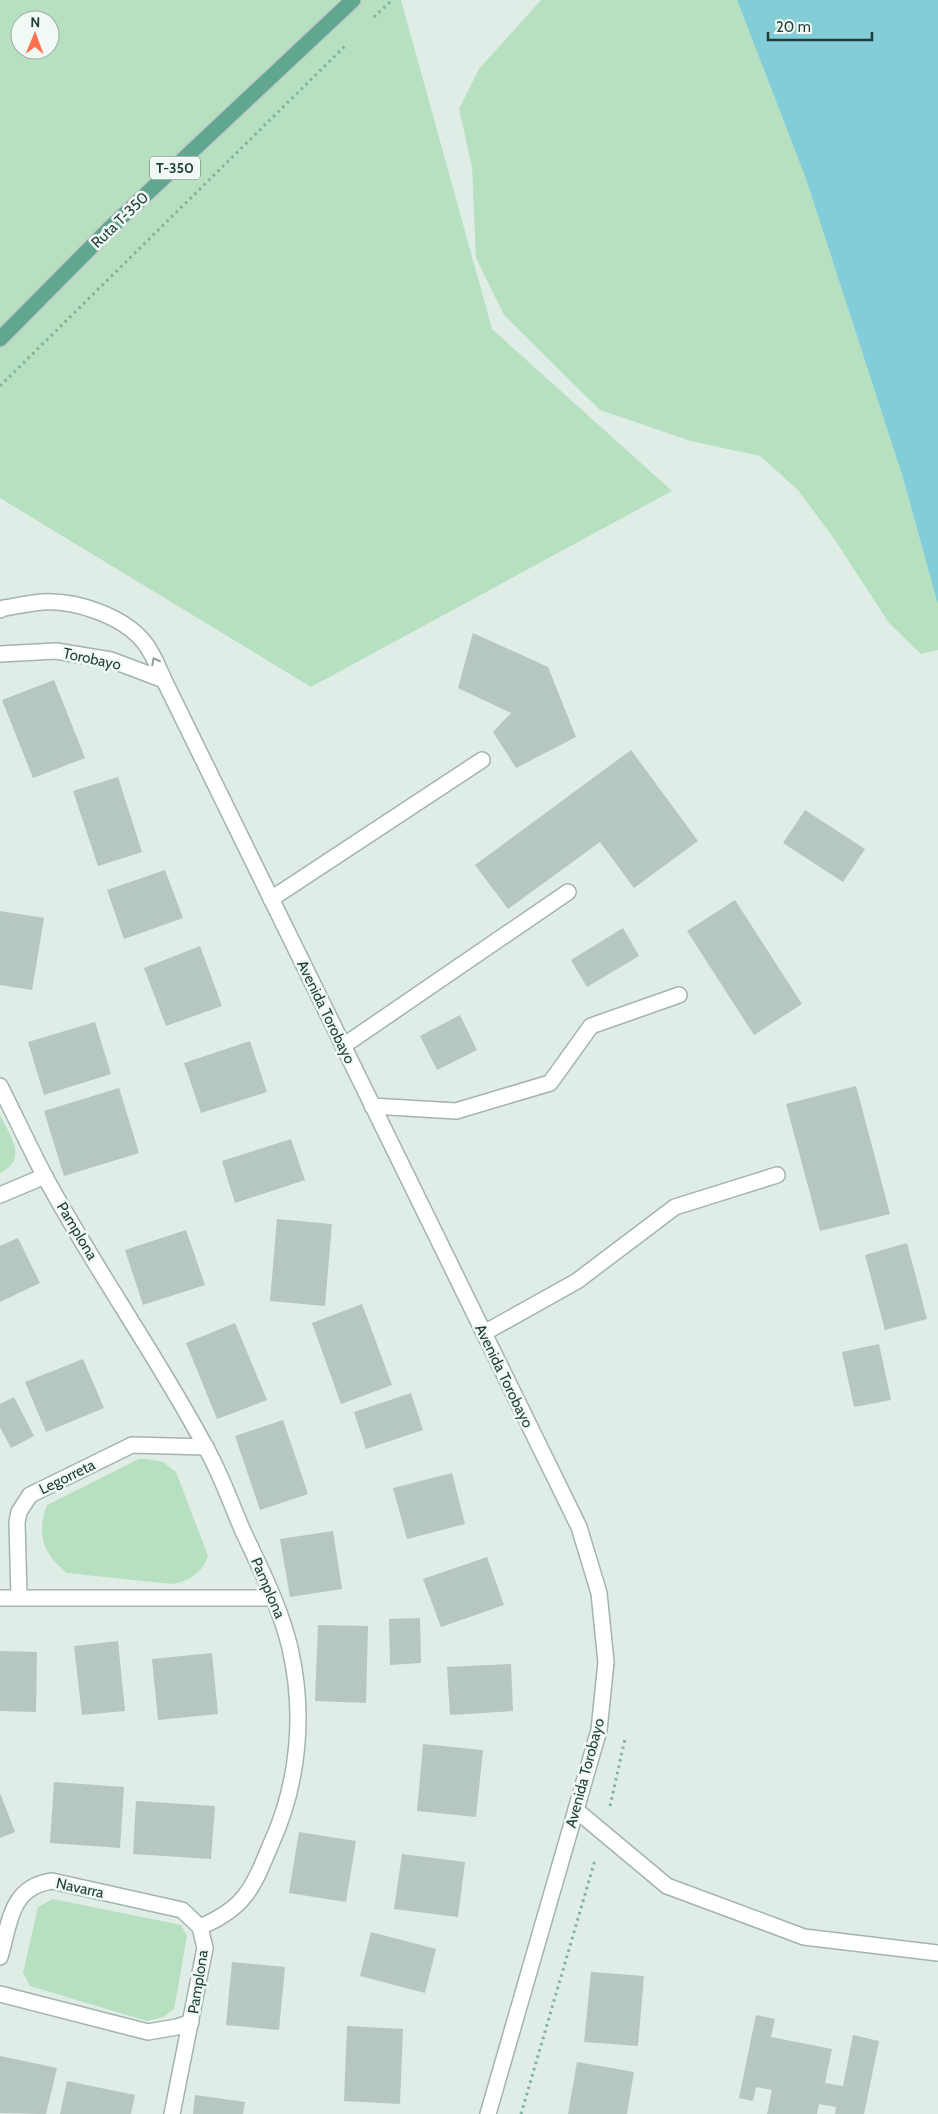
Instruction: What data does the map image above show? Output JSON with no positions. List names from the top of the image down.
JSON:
{
  "streets": {
    "main road": ["T-350", "Ruta T-350"],
    "street": [
      "Torobayo",
      "Avenida Torobayo",
      "Pamplona",
      "Legorreta",
      "Navarra"
    ]
  },
  "crossings": [
    ["Torobayo", "Avenida Torobayo"],
    ["Pamplona", "Legorreta"],
    ["Pamplona", "Navarra"]
  ],
  "scale_bar": "20 m",
  "north": "top"
}
